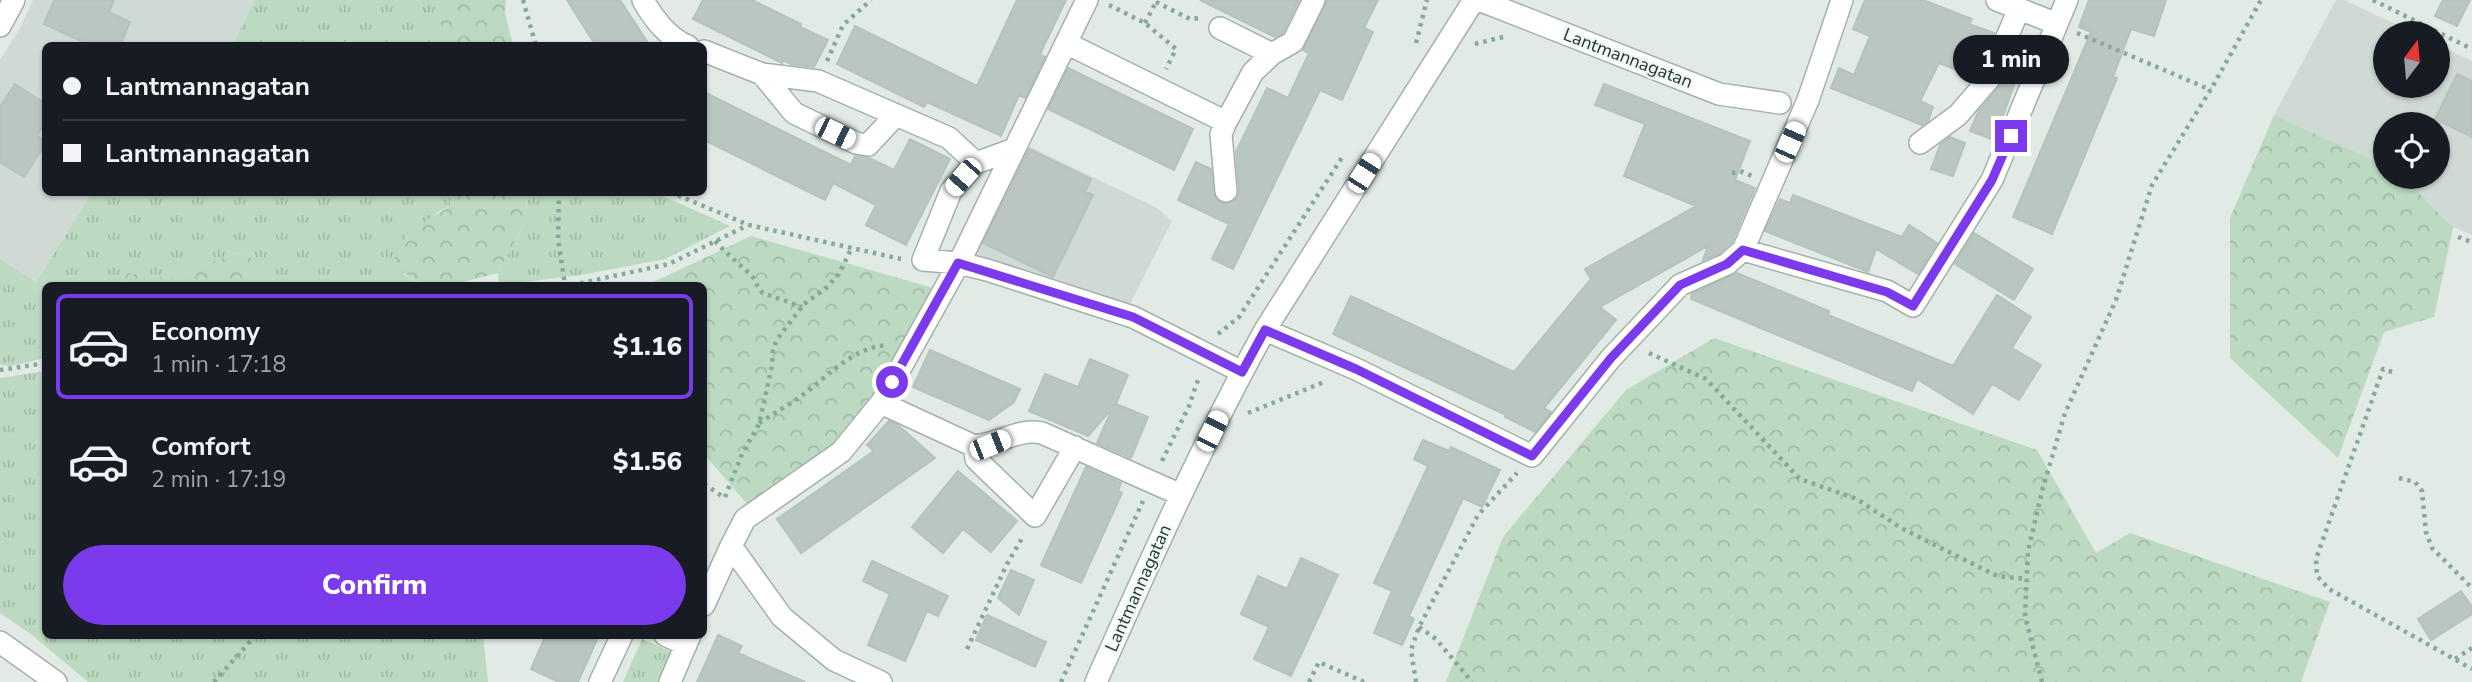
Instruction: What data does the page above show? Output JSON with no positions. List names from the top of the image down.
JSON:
{
  "streets": {
    "street": ["Lantmannagatan"]
  },
  "north": "top",
  "page": {
    "bubble": "1 min",
    "banner": ["Lantmannagatan", "Lantmannagatan"],
    "list": [
      {
        "name": "Economy",
        "note": "1 min · 17:18",
        "value": "$1.16"
      },
      {
        "name": "Comfort",
        "note": "2 min · 17:19",
        "value": "$1.56"
      }
    ],
    "buttons": "Confirm"
  }
}
